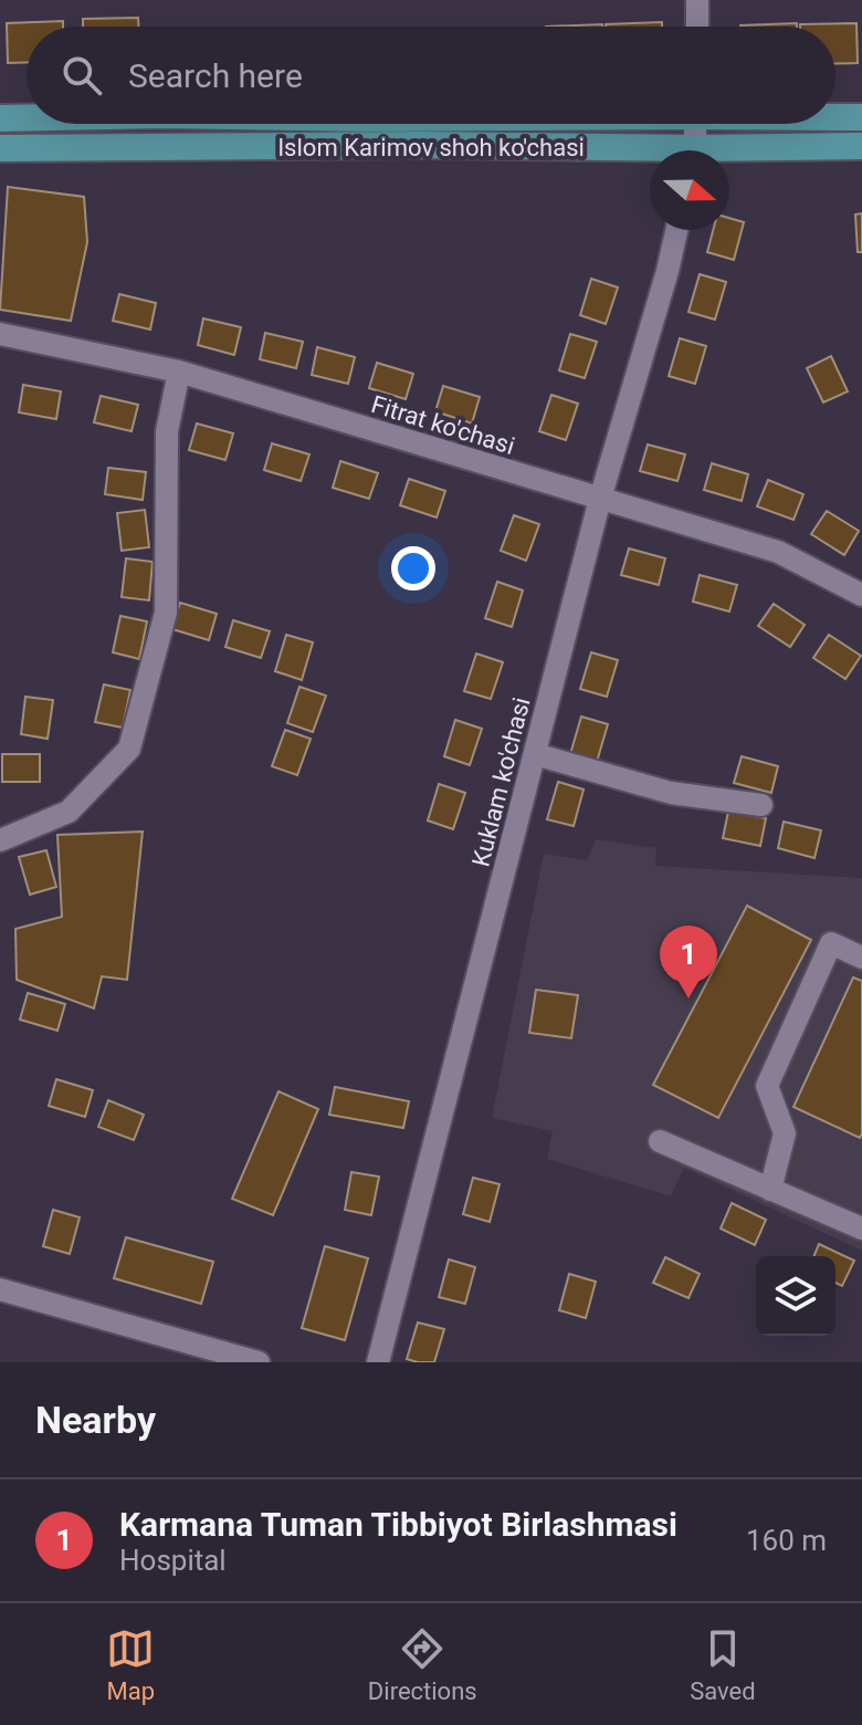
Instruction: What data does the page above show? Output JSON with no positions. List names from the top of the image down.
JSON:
{
  "streets": {
    "main road": ["Islom Karimov shoh ko'chasi"],
    "street": ["Fitrat ko'chasi", "Kuklam ko'chasi"]
  },
  "crossings": [
    ["Fitrat ko'chasi", "Kuklam ko'chasi"]
  ],
  "north": "right",
  "page": {
    "search": "Search here",
    "pins": "1",
    "heading": "Nearby",
    "list": [
      {
        "mark": "1",
        "name": "Karmana Tuman Tibbiyot Birlashmasi",
        "note": "Hospital",
        "value": "160 m"
      }
    ],
    "nav": ["Map", "Directions", "Saved"]
  }
}
